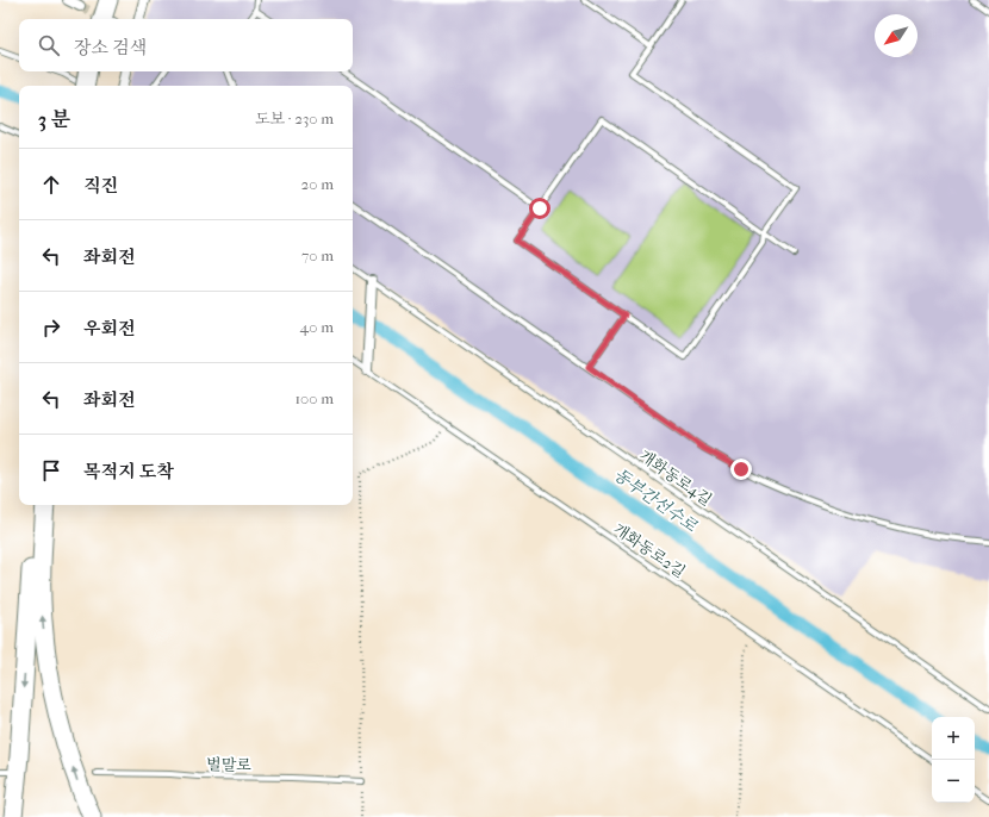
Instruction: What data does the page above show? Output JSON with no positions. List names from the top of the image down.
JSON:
{
  "streets": {
    "lane": ["개화동로4길", "개화동로2길", "벌말로"]
  },
  "water": ["동부간선수로"],
  "north": "bottom left",
  "page": {
    "search": "장소 검색",
    "heading": ["3 분", "도보 · 230 m"],
    "list": [
      ["직진", "20 m"],
      ["좌회전", "70 m"],
      ["우회전", "40 m"],
      ["좌회전", "100 m"],
      "목적지 도착"
    ],
    "map_buttons": ["+", "−"]
  }
}
